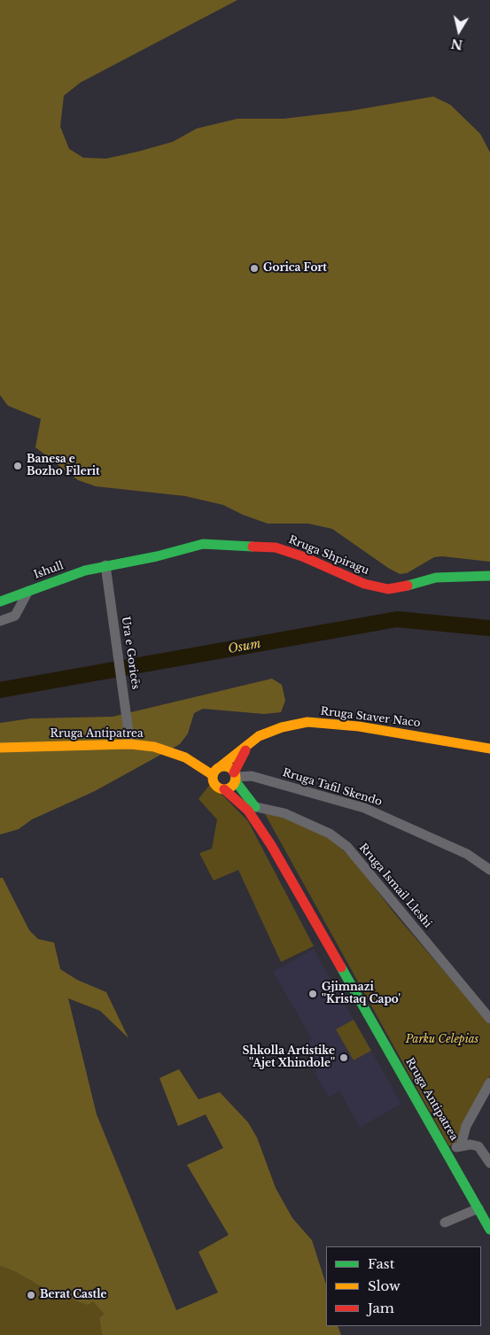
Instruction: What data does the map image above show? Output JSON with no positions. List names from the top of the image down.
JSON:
{
  "streets": {
    "main road": [
      "Rruga Shpiragu",
      "Ishull",
      "Rruga Staver Naco",
      "Rruga Antipatrea"
    ],
    "street": ["Ura e Goricës", "Rruga Tafil Skendo", "Rruga Ismail Lleshi"]
  },
  "crossings": [
    ["Rruga Shpiragu", "Ishull"],
    ["Rruga Shpiragu", "Ura e Goricës"],
    ["Ishull", "Ura e Goricës"],
    ["Ura e Goricës", "Rruga Antipatrea"],
    ["Rruga Staver Naco", "Rruga Antipatrea"],
    ["Rruga Staver Naco", "Rruga Tafil Skendo"],
    ["Rruga Antipatrea", "Rruga Tafil Skendo"],
    ["Rruga Antipatrea", "Rruga Ismail Lleshi"]
  ],
  "water": ["Osum"],
  "parks": ["Parku Celepias"],
  "places": [
    "Gorica Fort",
    "Banesa e Bozho Filerit",
    "Gjimnazi ''Kristaq Capo'",
    "Shkolla Artistike ''Ajet Xhindole''",
    "Berat Castle"
  ],
  "legend": ["Fast", "Slow", "Jam"],
  "north": "bottom"
}
